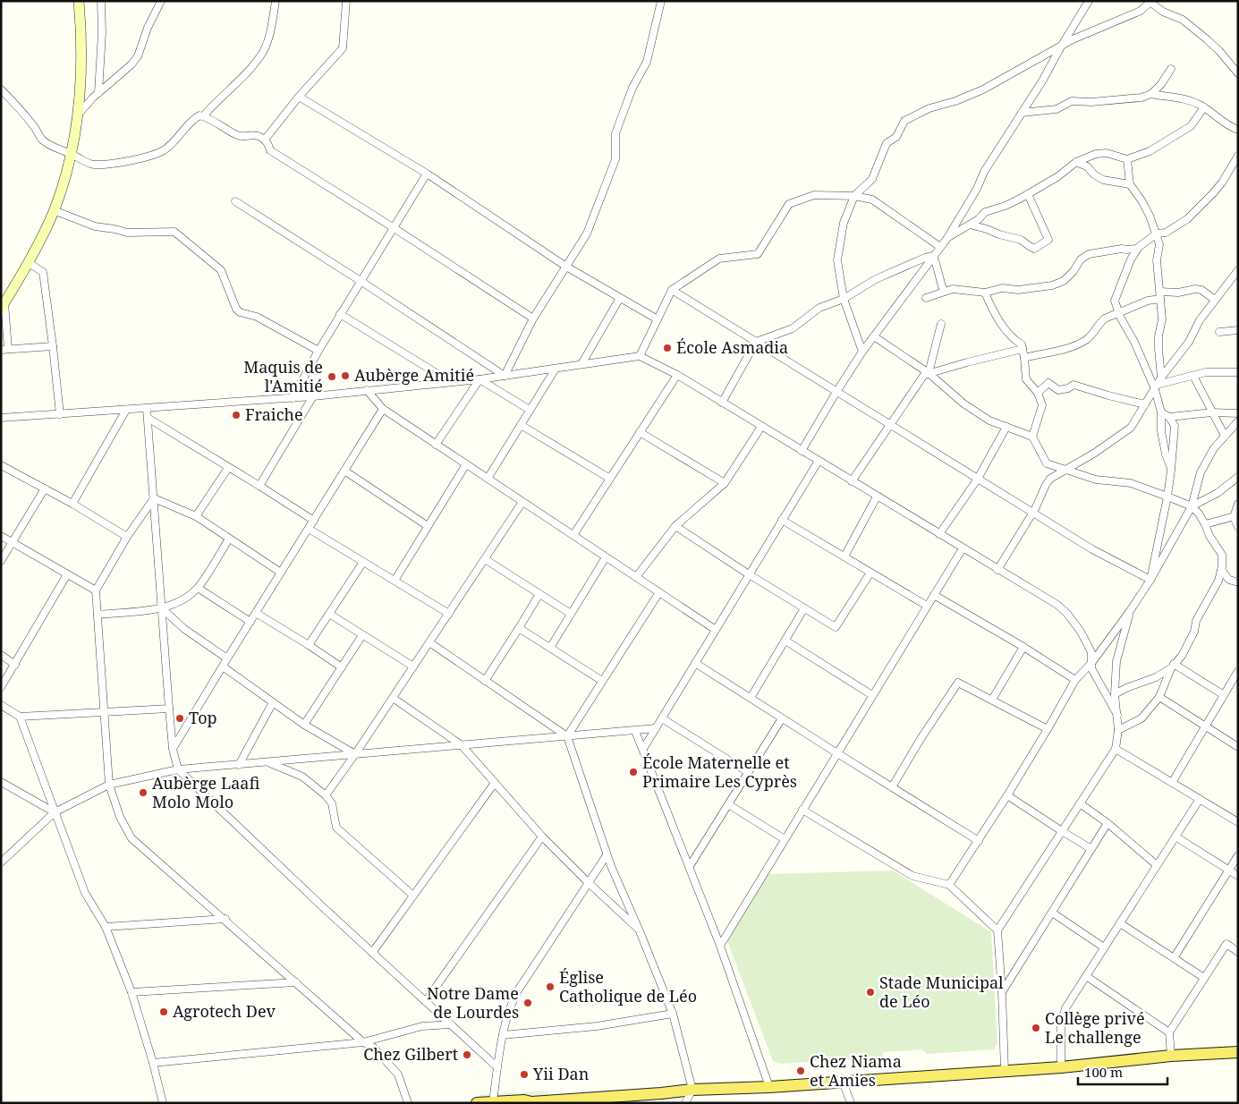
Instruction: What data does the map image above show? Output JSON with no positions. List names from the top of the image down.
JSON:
{
  "places": [
    "École Asmadia",
    "Aubèrge Amitié",
    "Maquis de l'Amitié",
    "Fraiche",
    "Top",
    "École Maternelle et Primaire Les Cyprès",
    "Aubèrge Laafi Molo Molo",
    "Église Catholique de Léo",
    "Stade Municipal de Léo",
    "Notre Dame de Lourdes",
    "Agrotech Dev",
    "Collège privé Le challenge",
    "Chez Gilbert",
    "Chez Niama et Amies",
    "Yii Dan"
  ],
  "scale_bar": "100 m"
}
